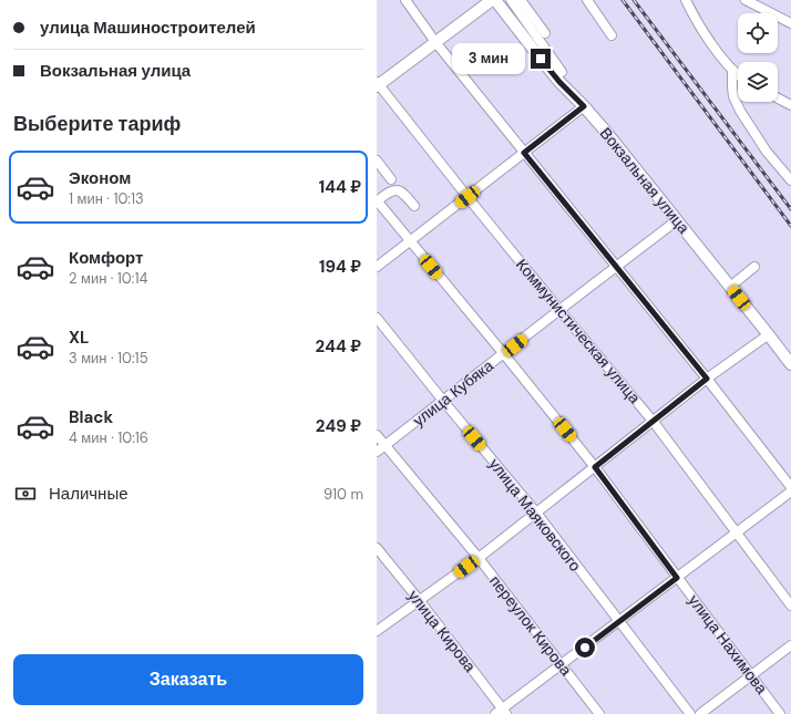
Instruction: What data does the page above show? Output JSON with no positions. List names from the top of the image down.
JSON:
{
  "streets": {
    "main road": ["Вокзальная улица"],
    "street": [
      "Коммунистическая улица",
      "улица Кубяка",
      "улица Маяковского",
      "переулок Кирова",
      "улица Кирова",
      "улица Нахимова"
    ]
  },
  "crossings": [
    ["Вокзальная улица", "улица Кубяка"],
    ["Коммунистическая улица", "улица Кубяка"],
    ["улица Кубяка", "улица Маяковского"],
    ["улица Кубяка", "переулок Кирова"],
    ["улица Кубяка", "улица Нахимова"]
  ],
  "page": {
    "banner": ["улица Машиностроителей", "Вокзальная улица"],
    "bubble": "3 мин",
    "heading": "Выберите тариф",
    "list": [
      {
        "name": "Эконом",
        "note": "1 мин · 10:13",
        "value": "144 ₽"
      },
      {
        "name": "Комфорт",
        "note": "2 мин · 10:14",
        "value": "194 ₽"
      },
      {
        "name": "XL",
        "note": "3 мин · 10:15",
        "value": "244 ₽"
      },
      {
        "name": "Black",
        "note": "4 мин · 10:16",
        "value": "249 ₽"
      }
    ],
    "pay": ["Наличные", "910 m"],
    "buttons": "Заказать"
  }
}
